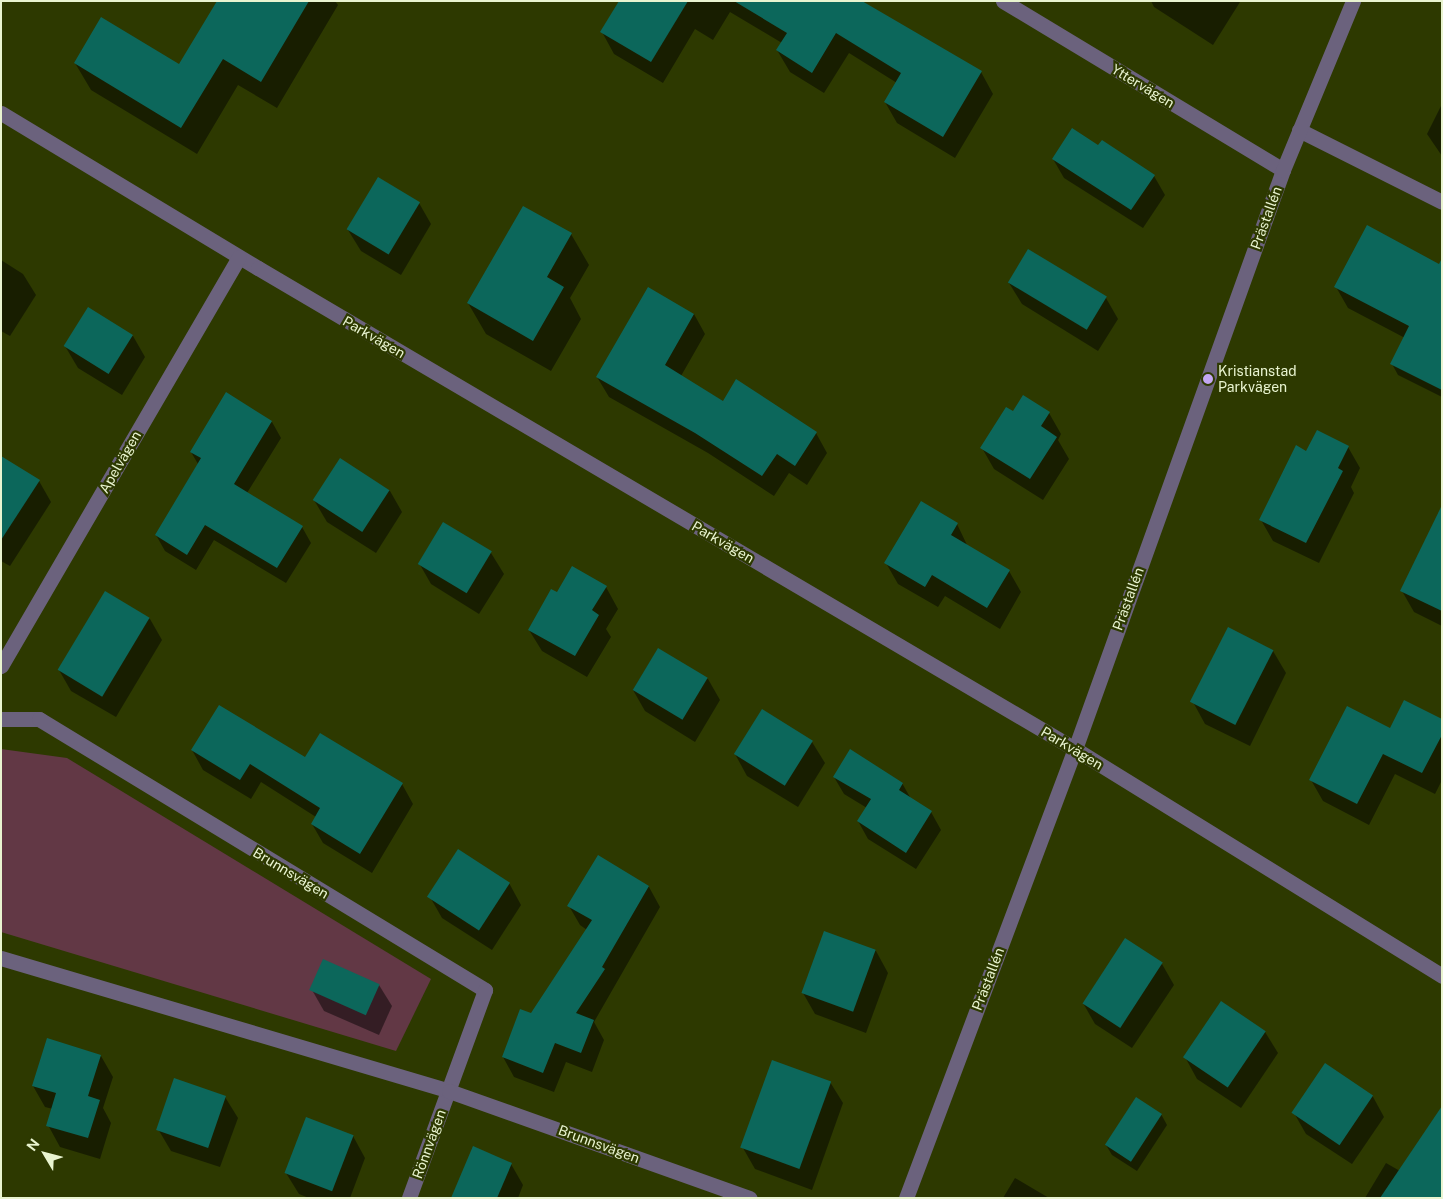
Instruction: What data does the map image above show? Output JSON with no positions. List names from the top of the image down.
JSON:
{
  "streets": {
    "street": [
      "Yttervägen",
      "Prästallén",
      "Parkvägen",
      "Apelvägen",
      "Brunnsvägen",
      "Rönnvägen"
    ]
  },
  "crossings": [
    ["Yttervägen", "Prästallén"],
    ["Prästallén", "Parkvägen"],
    ["Parkvägen", "Apelvägen"],
    ["Brunnsvägen", "Rönnvägen"]
  ],
  "places": ["Kristianstad Parkvägen"],
  "north": "top left"
}
